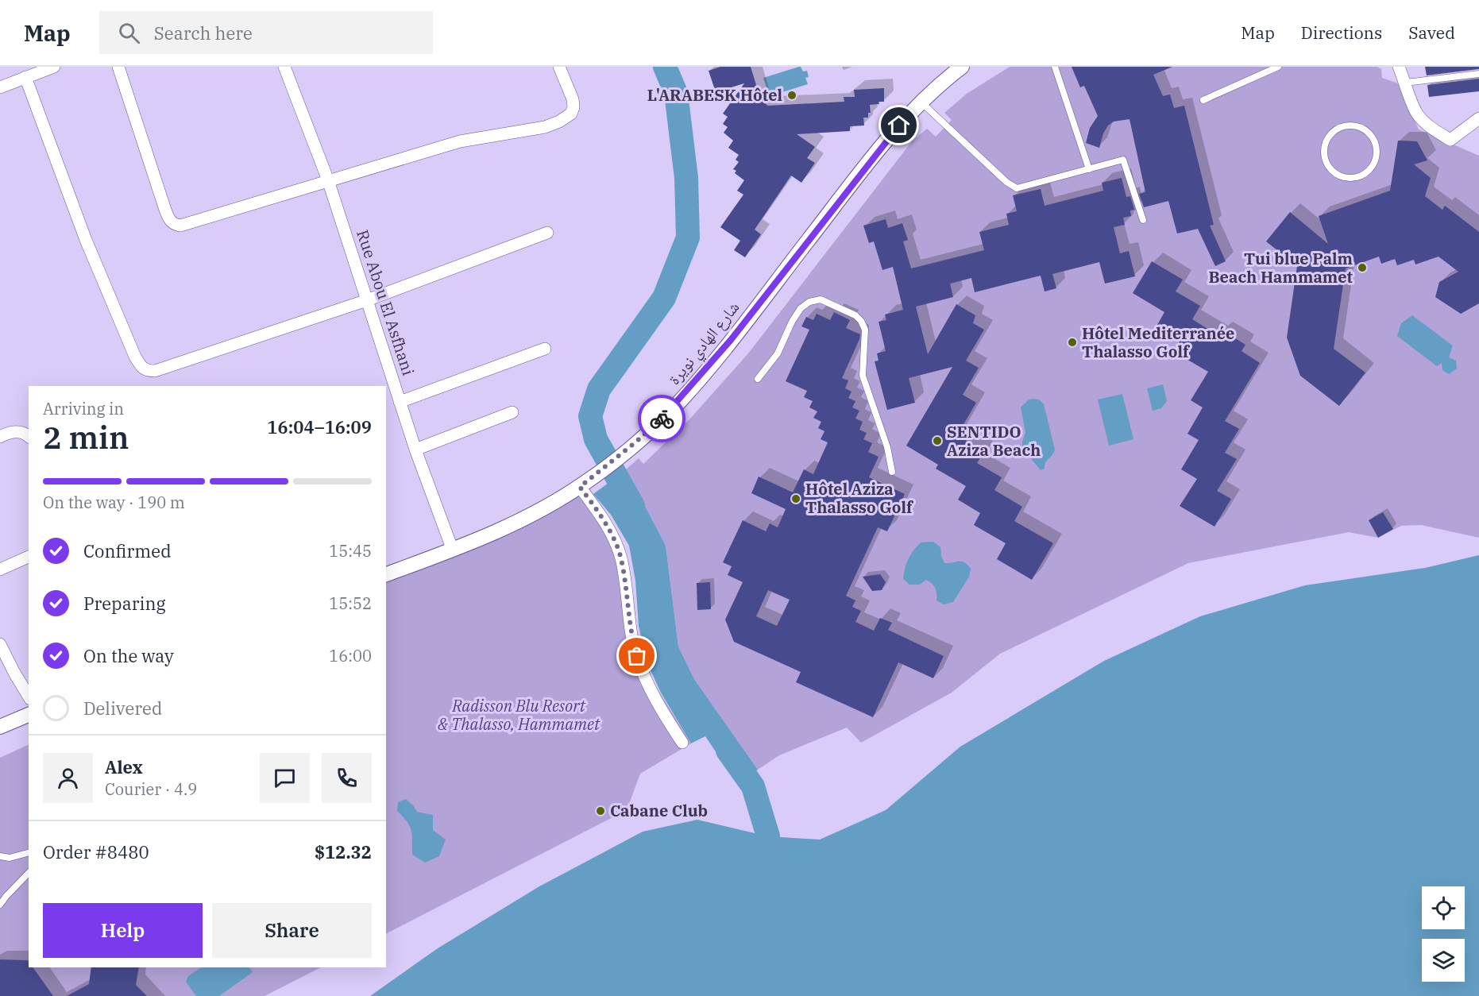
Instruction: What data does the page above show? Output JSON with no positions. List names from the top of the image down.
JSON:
{
  "streets": {
    "street": ["Rue Abou El Asfhani", "شارع الهادي نويرة"]
  },
  "crossings": [
    ["Rue Abou El Asfhani", "شارع الهادي نويرة"]
  ],
  "parks": ["Radisson Blu Resort & Thalasso, Hammamet"],
  "places": [
    "L'ARABESK Hôtel",
    "Tui blue Palm Beach Hammamet",
    "Hôtel Mediterranée Thalasso Golf",
    "SENTIDO Aziza Beach",
    "Hôtel Aziza Thalasso Golf",
    "Cabane Club"
  ],
  "page": {
    "header": "Map",
    "search": "Search here",
    "nav": ["Map", "Directions", "Saved"],
    "heading": ["2 min", "Arriving in", "16:04–16:09"],
    "panel": [
      "Alex",
      "Courier · 4.9",
      "Order #8480",
      "$12.32"
    ],
    "bar": "On the way · 190 m",
    "list": [
      ["Confirmed", "15:45"],
      ["Preparing", "15:52"],
      ["On the way", "16:00"],
      "Delivered"
    ],
    "buttons": ["Help", "Share"]
  }
}
